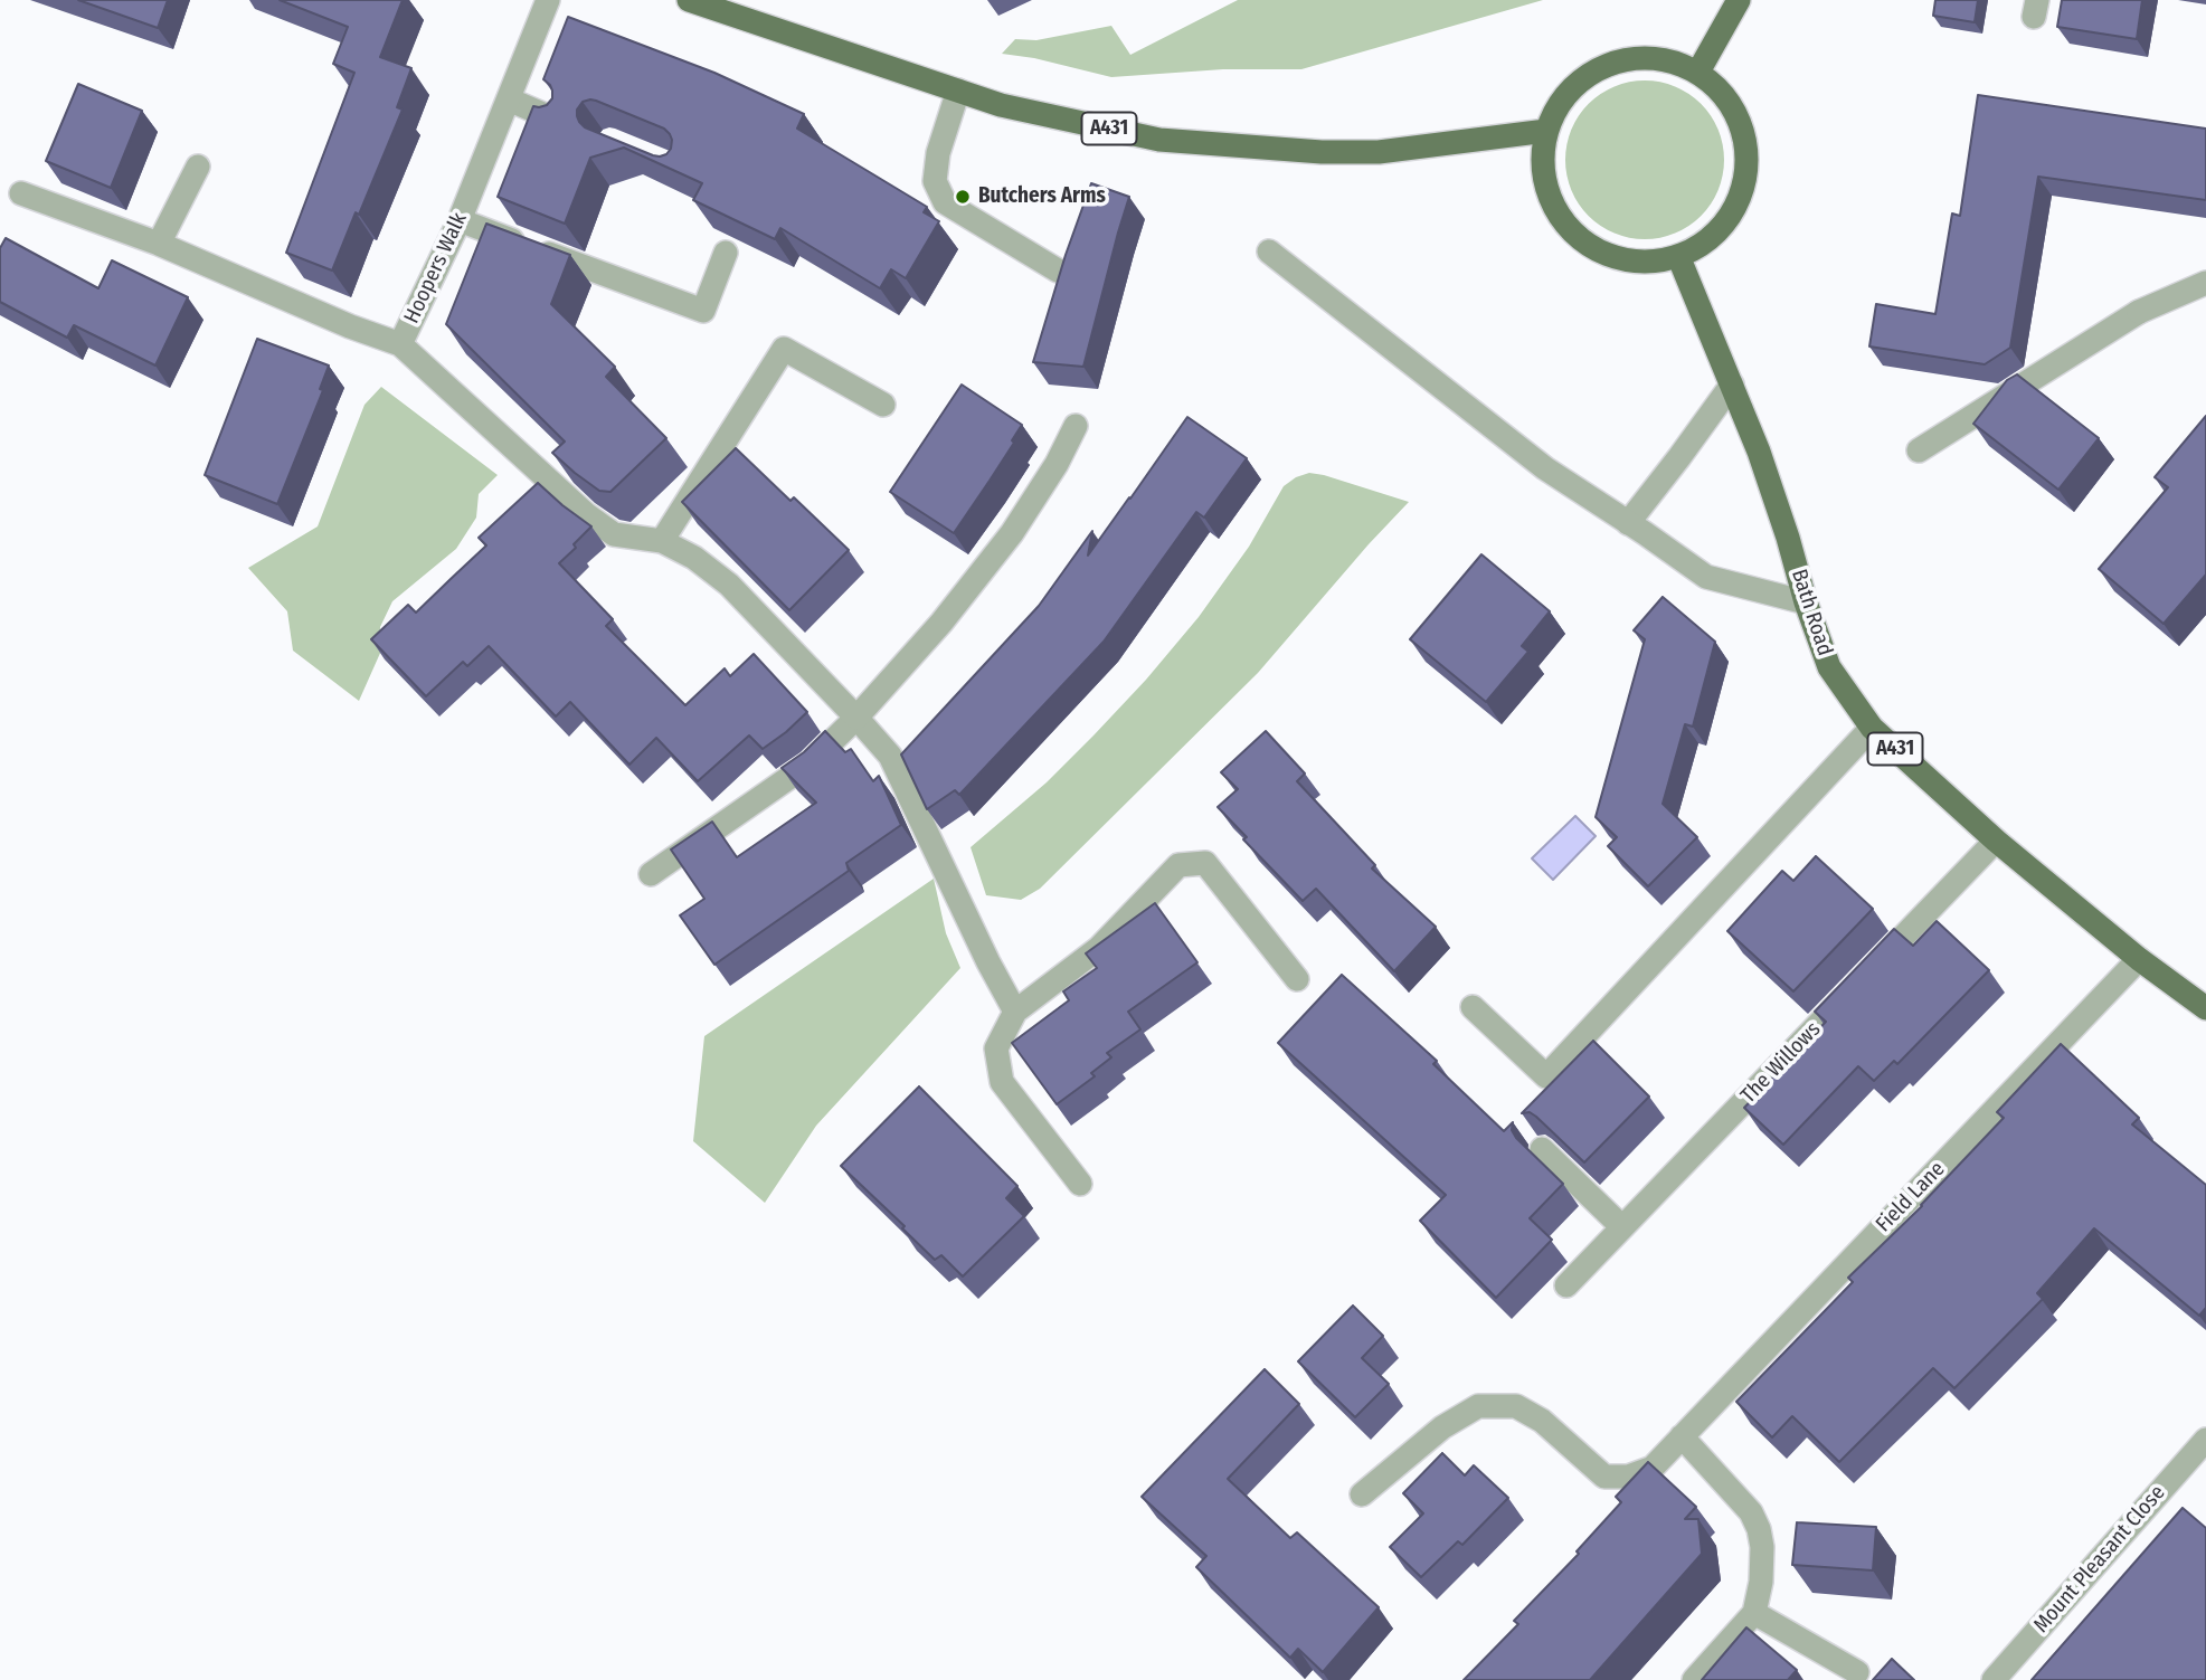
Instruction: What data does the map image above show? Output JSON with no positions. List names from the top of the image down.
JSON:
{
  "streets": {
    "main road": ["A431", "Bath Road"],
    "street": [
      "Hoopers Walk",
      "The Willows",
      "Field Lane",
      "Mount Pleasant Close"
    ]
  },
  "crossings": [
    ["A431", "Bath Road"],
    ["Bath Road", "The Willows"],
    ["Bath Road", "Field Lane"]
  ],
  "places": ["Butchers Arms"]
}
